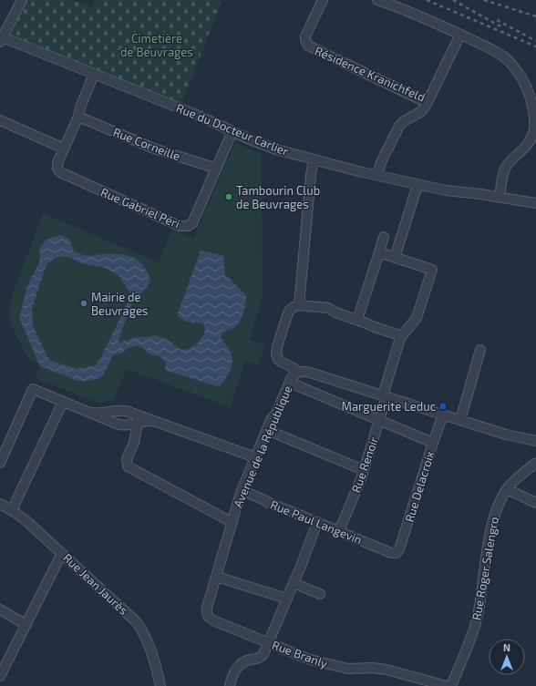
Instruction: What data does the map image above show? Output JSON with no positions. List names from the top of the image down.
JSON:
{
  "streets": {
    "street": [
      "Résidence Kranichfeld",
      "Rue du Docteur Carlier",
      "Rue Corneille",
      "Rue Gabriel Péri",
      "Avenue de la République",
      "Rue Renoir",
      "Rue Delacroix",
      "Rue Paul Langevin",
      "Rue Roger Salengro",
      "Rue Jean Jaurès",
      "Rue Branly"
    ]
  },
  "crossings": [
    ["Rue du Docteur Carlier", "Rue Gabriel Péri"],
    ["Rue Corneille", "Rue Gabriel Péri"],
    ["Avenue de la République", "Rue Paul Langevin"],
    ["Avenue de la République", "Rue Branly"],
    ["Rue Renoir", "Rue Paul Langevin"],
    ["Rue Delacroix", "Rue Paul Langevin"]
  ],
  "parks": ["Cimetière de Beuvrages"],
  "places": {
    "other": ["Tambourin Club de Beuvrages", "Mairie de Beuvrages"],
    "transit": ["Marguerite Leduc"]
  },
  "north": "top"
}
